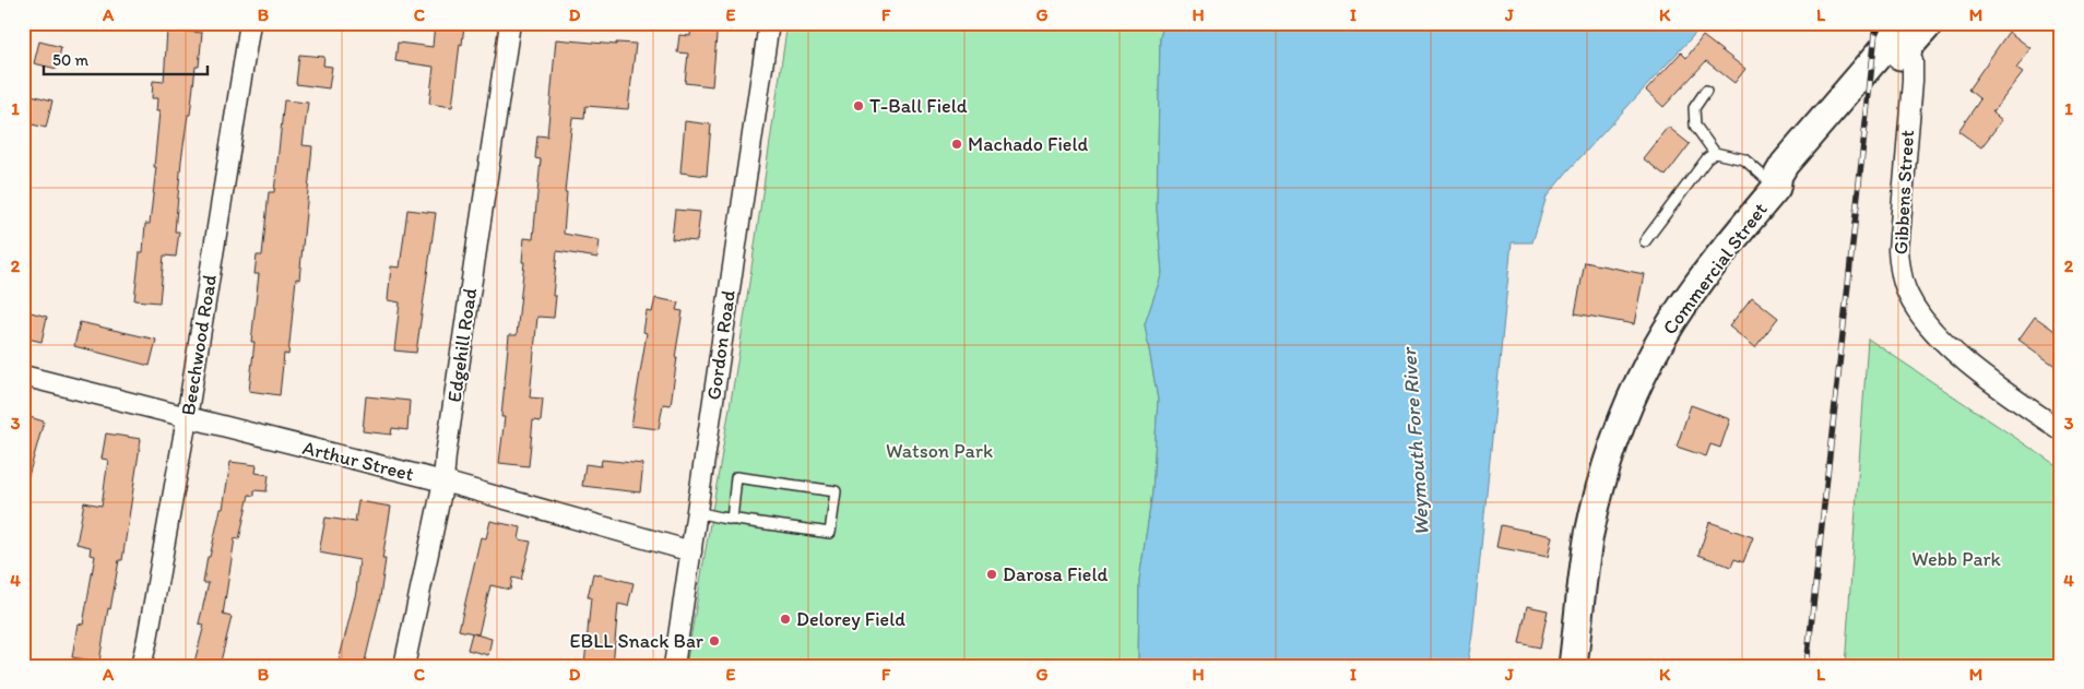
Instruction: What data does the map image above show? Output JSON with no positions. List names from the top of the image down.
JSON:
{
  "streets": {
    "main road": ["Commercial Street"],
    "street": [
      "Gibbens Street",
      "Beechwood Road",
      "Edgehill Road",
      "Gordon Road",
      "Arthur Street"
    ]
  },
  "crossings": [
    ["Gibbens Street", "Commercial Street"],
    ["Beechwood Road", "Arthur Street"],
    ["Edgehill Road", "Arthur Street"],
    ["Gordon Road", "Arthur Street"]
  ],
  "water": ["Weymouth Fore River"],
  "parks": ["Watson Park", "Webb Park"],
  "places": [
    "T-Ball Field",
    "Machado Field",
    "Darosa Field",
    "Delorey Field",
    "EBLL Snack Bar"
  ],
  "scale_bar": "50 m",
  "grid": {
    "columns": [
      "A",
      "B",
      "C",
      "D",
      "E",
      "F",
      "G",
      "H",
      "I",
      "J",
      "K",
      "L",
      "M"
    ],
    "rows": [
      "1",
      "2",
      "3",
      "4"
    ]
  }
}
